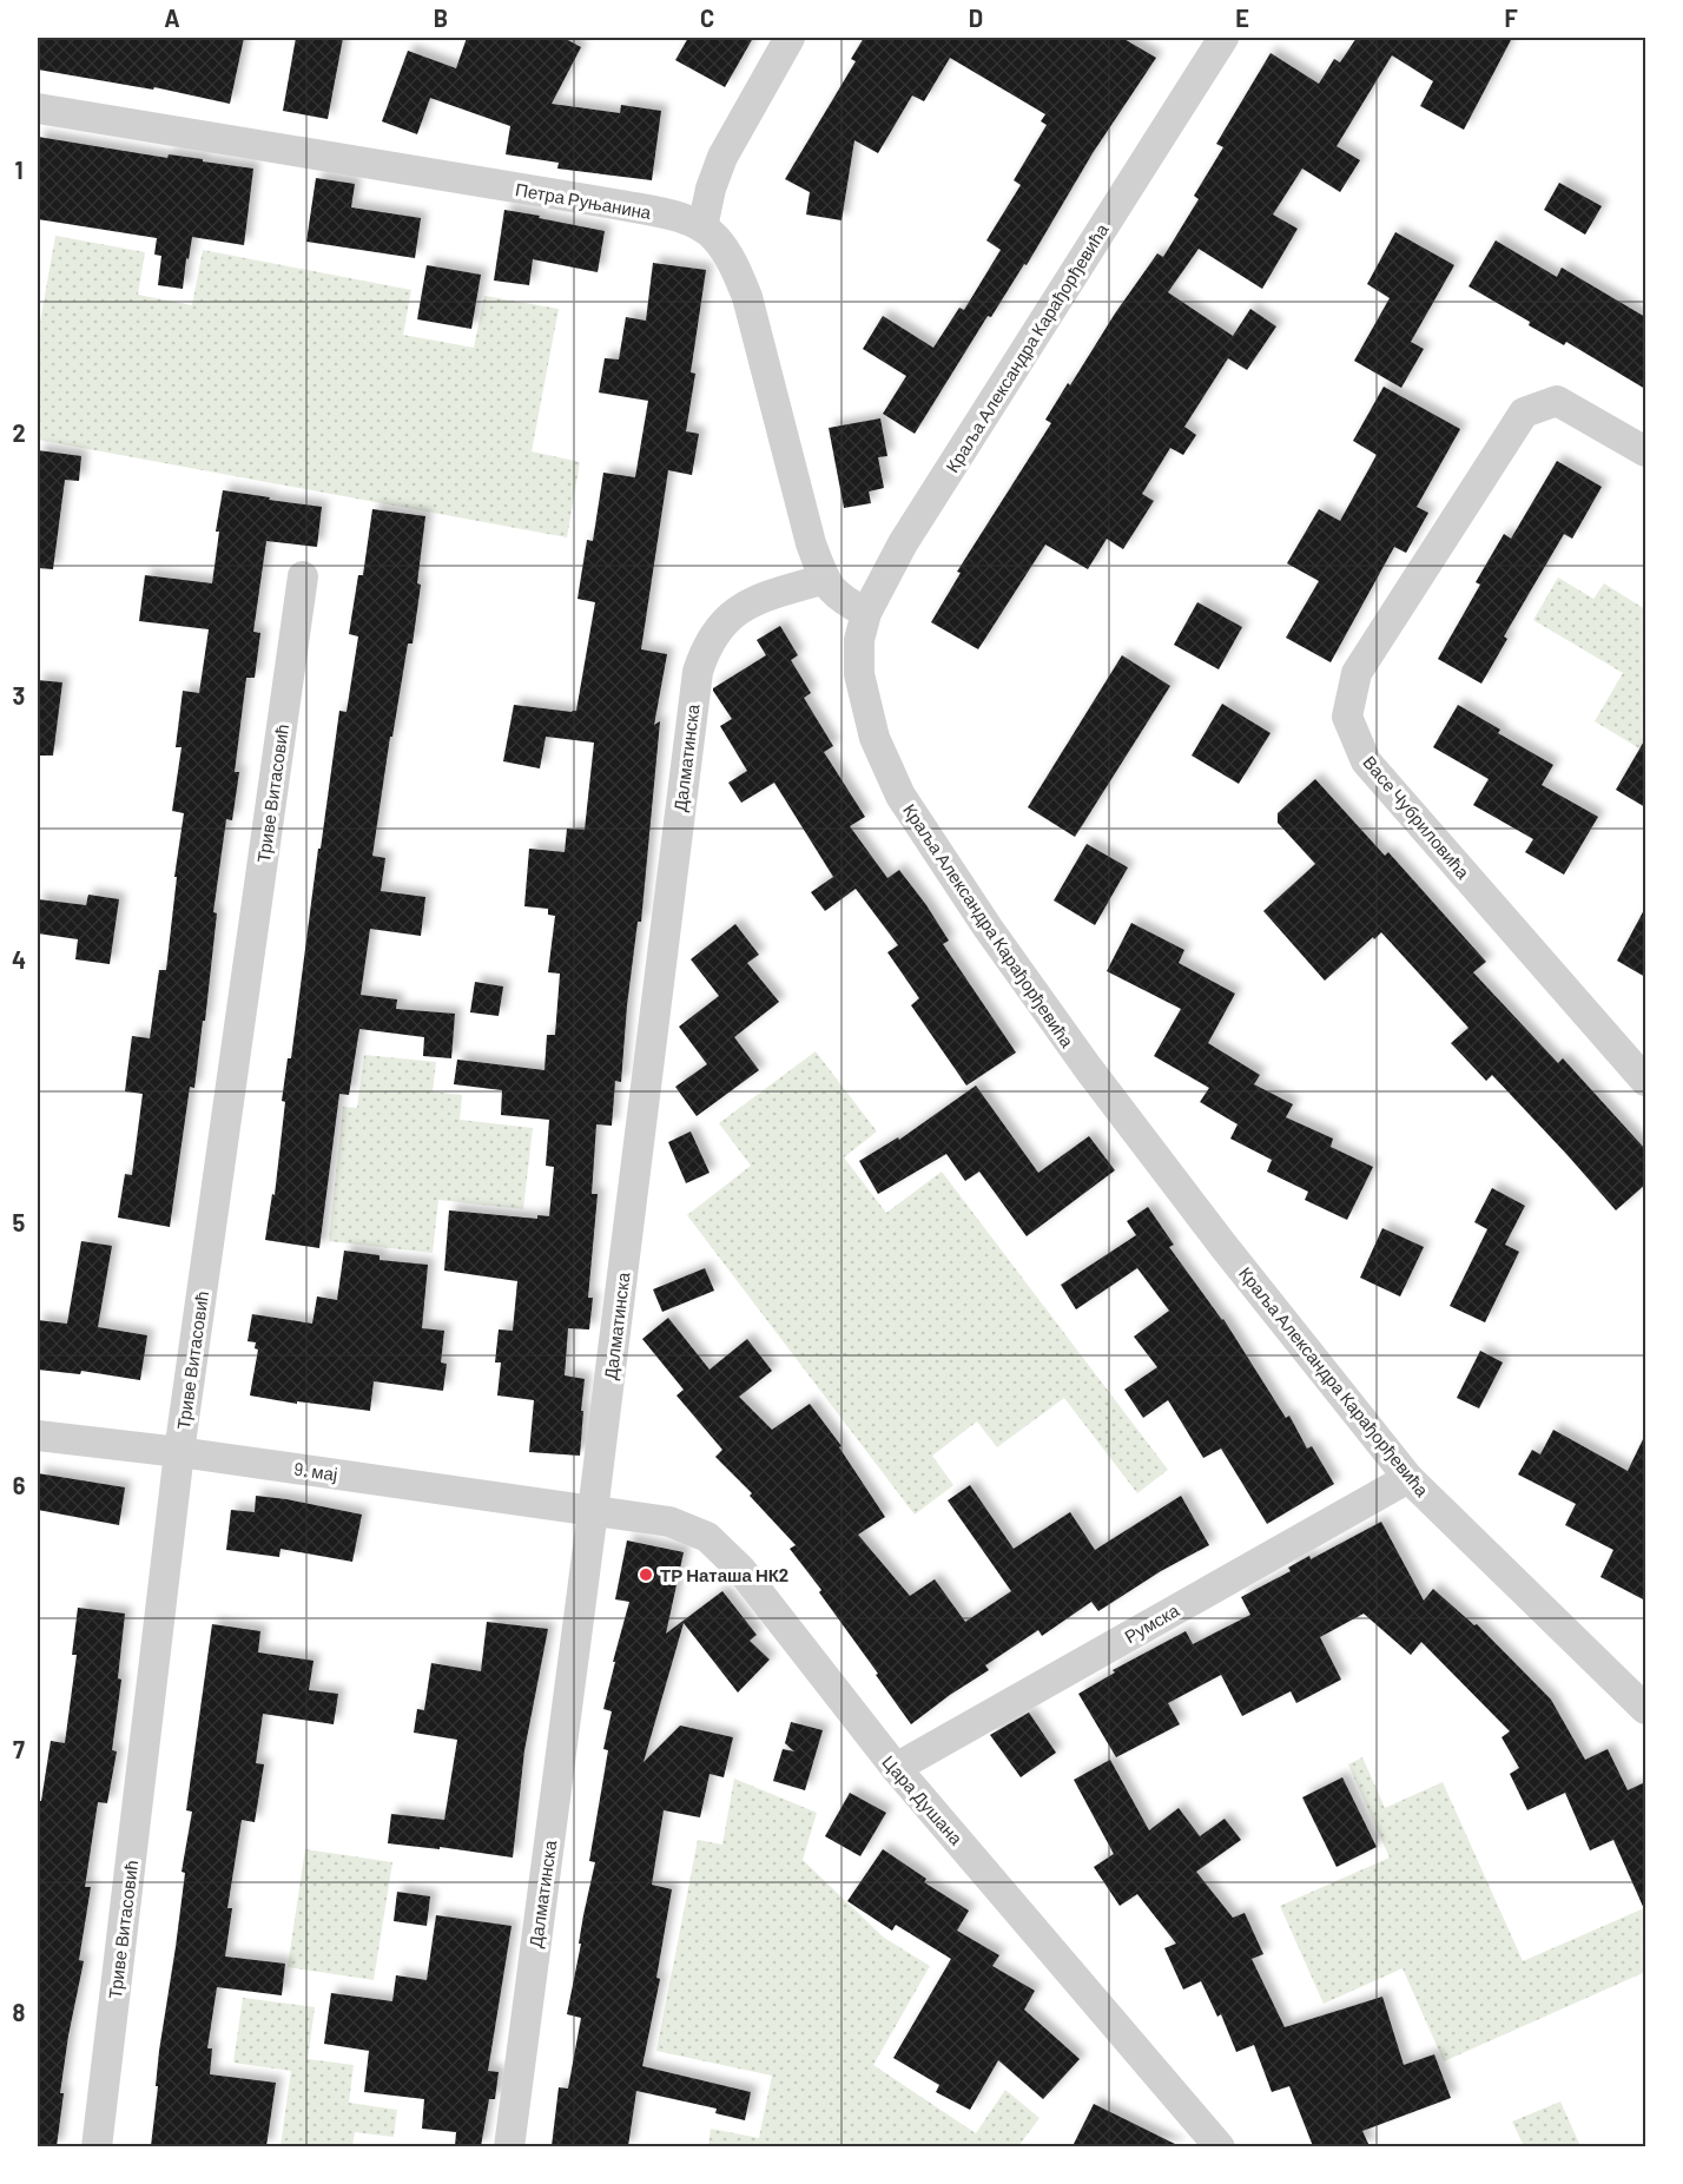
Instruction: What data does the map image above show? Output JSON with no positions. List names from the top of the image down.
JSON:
{
  "streets": {
    "street": [
      "Петра Руњанина",
      "Краља Александра Карађорђевића",
      "Далматинска",
      "Триве Витасовић",
      "Васе Чубриловића",
      "9. мај",
      "Румска",
      "Цара Душана"
    ]
  },
  "crossings": [
    ["Петра Руњанина", "Краља Александра Карађорђевића"],
    ["Петра Руњанина", "Далматинска"],
    ["Краља Александра Карађорђевића", "Румска"],
    ["Далматинска", "9. мај"],
    ["Далматинска", "Цара Душана"],
    ["Триве Витасовић", "9. мај"],
    ["9. мај", "Цара Душана"],
    ["Румска", "Цара Душана"]
  ],
  "places": ["ТР Наташа НК2"],
  "grid": {
    "columns": [
      "A",
      "B",
      "C",
      "D",
      "E",
      "F"
    ],
    "rows": [
      "1",
      "2",
      "3",
      "4",
      "5",
      "6",
      "7",
      "8"
    ]
  }
}
